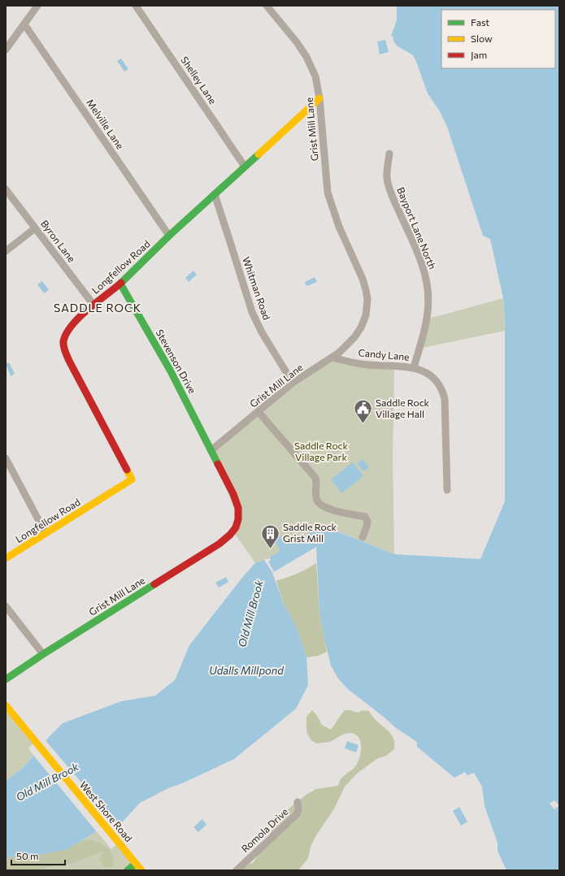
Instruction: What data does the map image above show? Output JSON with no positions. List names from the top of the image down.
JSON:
{
  "streets": {
    "street": [
      "Shelley Lane",
      "Melville Lane",
      "Grist Mill Lane",
      "Bayport Lane North",
      "Byron Lane",
      "Longfellow Road",
      "Whitman Road",
      "Candy Lane",
      "Stevenson Drive",
      "West Shore Road",
      "Romola Drive"
    ]
  },
  "crossings": [
    ["Shelley Lane", "Longfellow Road"],
    ["Melville Lane", "Longfellow Road"],
    ["Grist Mill Lane", "Longfellow Road"],
    ["Grist Mill Lane", "Whitman Road"],
    ["Grist Mill Lane", "Candy Lane"],
    ["Grist Mill Lane", "Stevenson Drive"],
    ["Bayport Lane North", "Candy Lane"],
    ["Byron Lane", "Longfellow Road"],
    ["Longfellow Road", "Whitman Road"],
    ["Longfellow Road", "Stevenson Drive"]
  ],
  "districts": ["SADDLE ROCK"],
  "water": ["Old Mill Brook", "Udalls Millpond"],
  "parks": ["Saddle Rock Village Park"],
  "places": {
    "public building": ["Saddle Rock Village Hall"],
    "building": ["Saddle Rock Grist Mill"]
  },
  "legend": ["Fast", "Slow", "Jam"],
  "scale_bar": "50 m"
}
